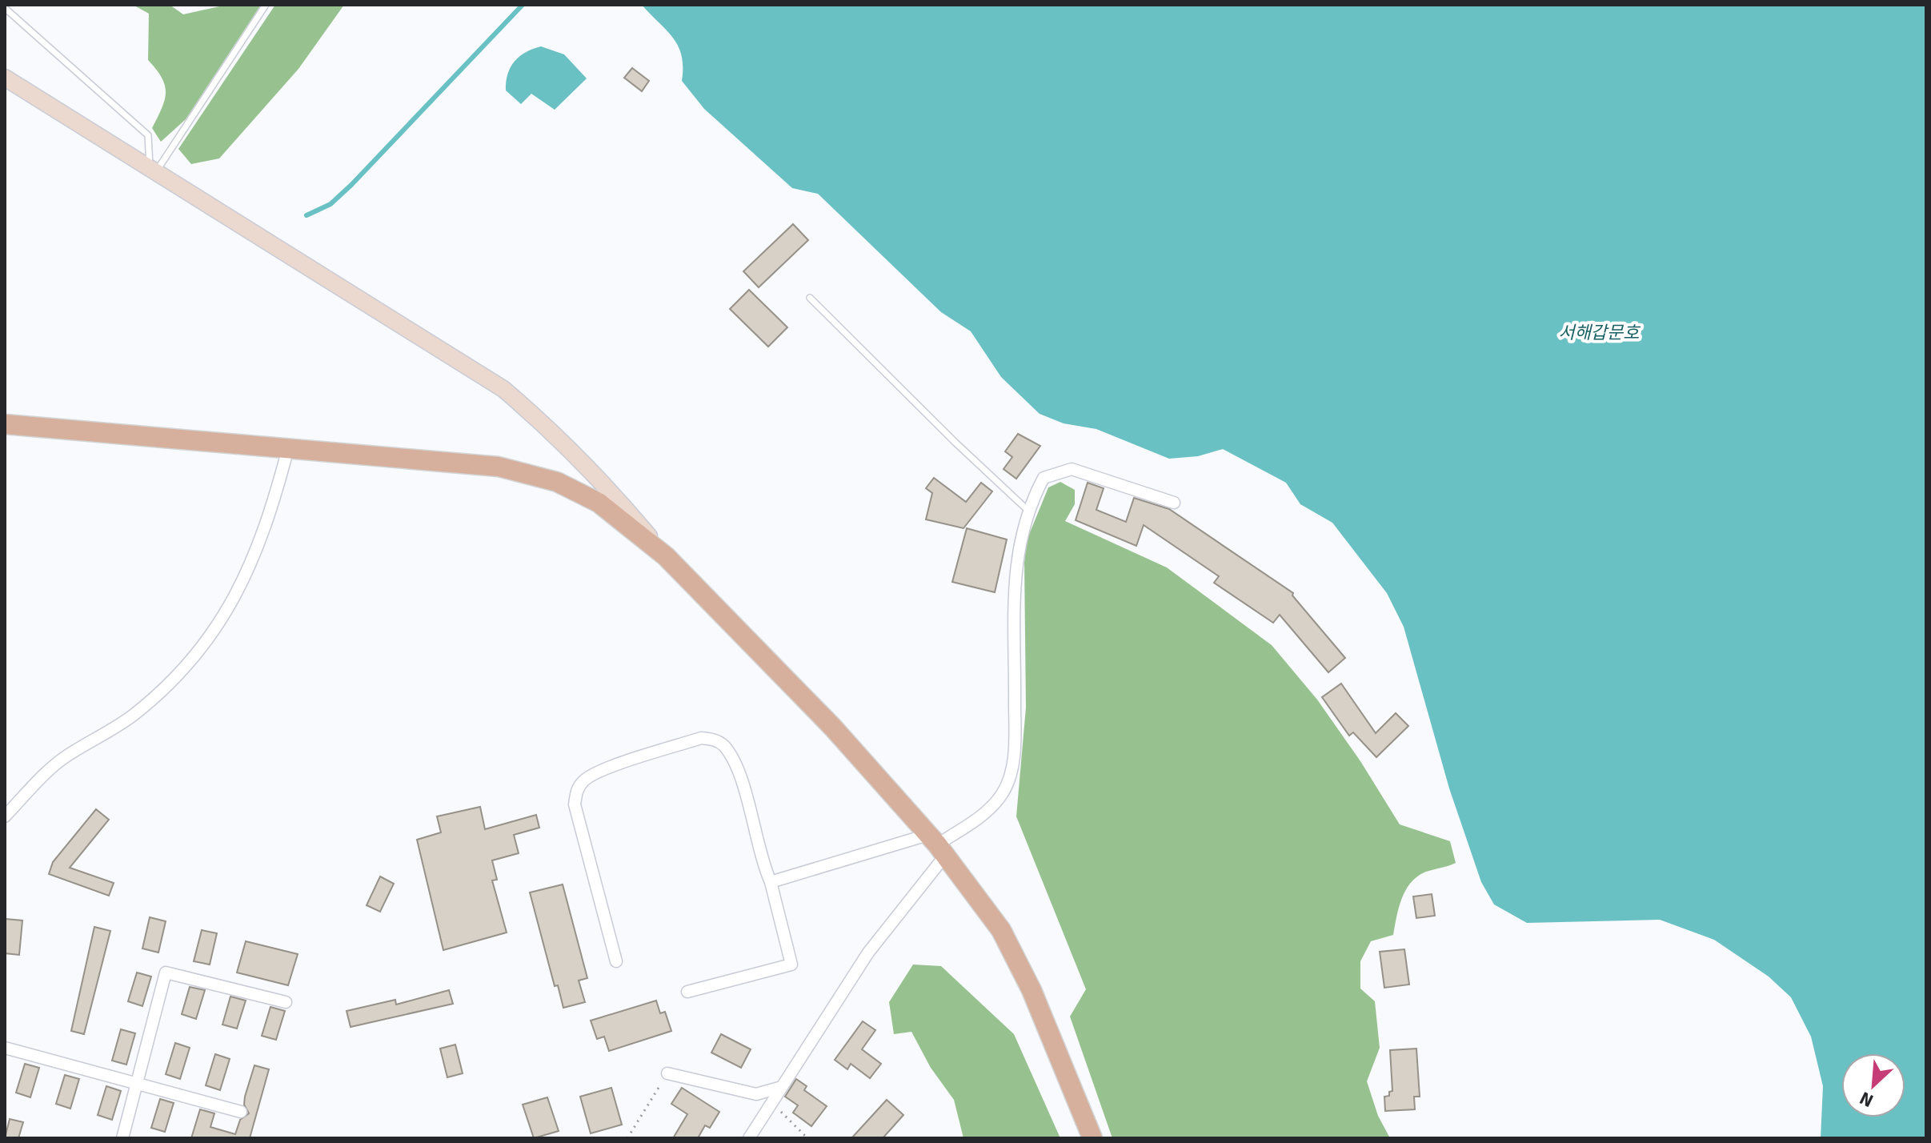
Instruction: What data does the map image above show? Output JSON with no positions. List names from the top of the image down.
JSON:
{
  "water": ["서해갑문호"],
  "north": "bottom left"
}
